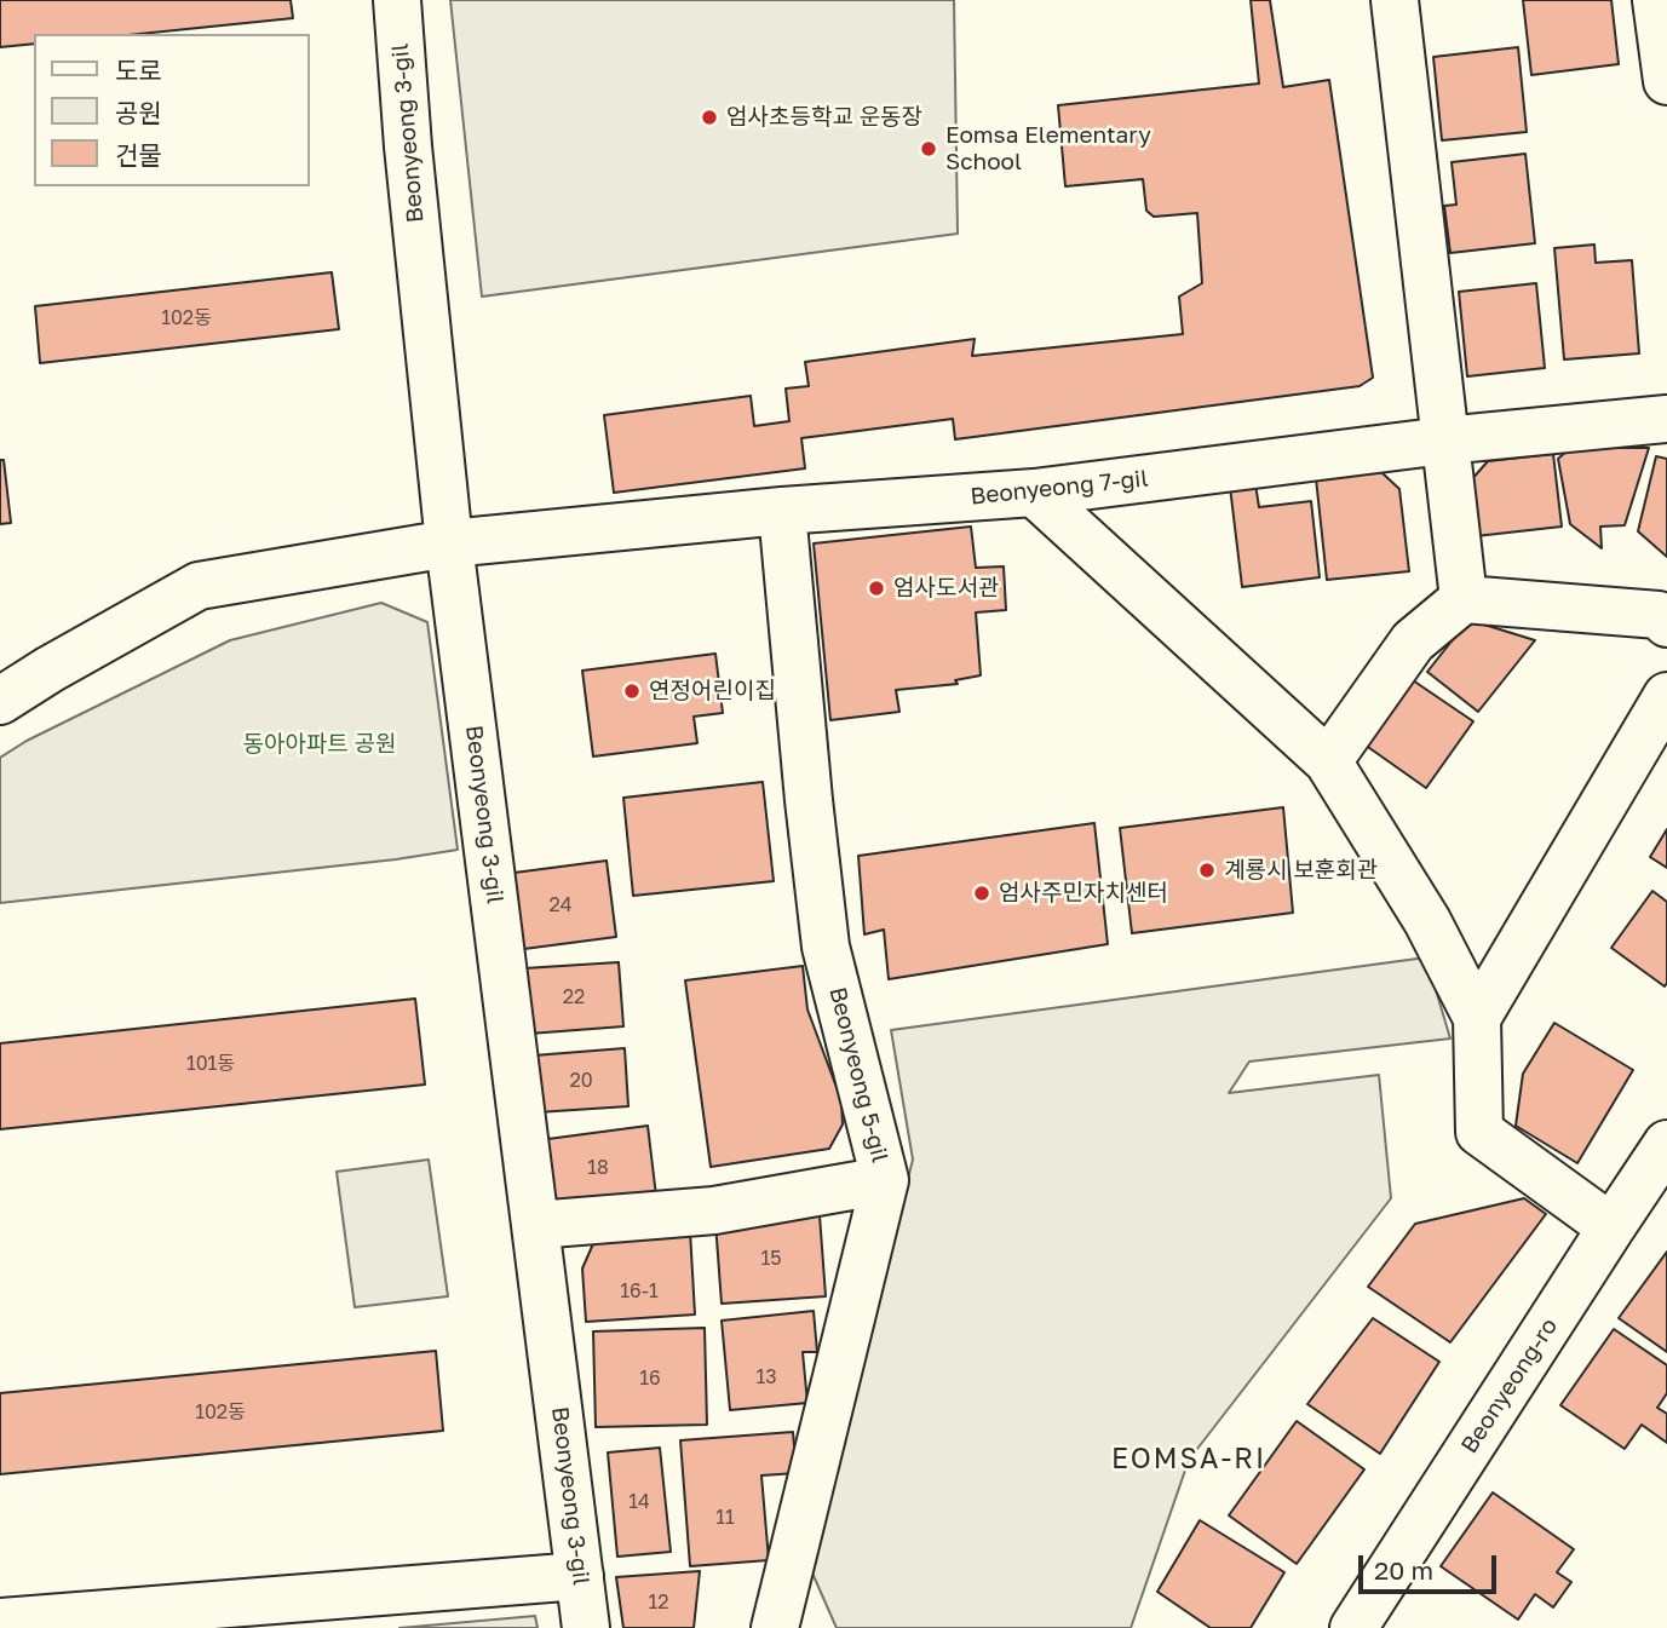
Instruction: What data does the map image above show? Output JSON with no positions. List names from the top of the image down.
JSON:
{
  "streets": {
    "street": [
      "Beonyeong 3-gil",
      "Beonyeong 7-gil",
      "Beonyeong 5-gil",
      "Beonyeong-ro"
    ]
  },
  "crossings": [
    ["Beonyeong 3-gil", "Beonyeong 7-gil"],
    ["Beonyeong 7-gil", "Beonyeong 5-gil"]
  ],
  "districts": ["EOMSA-RI"],
  "parks": ["동아아파트 공원"],
  "places": [
    "엄사초등학교 운동장",
    "Eomsa Elementary School",
    "엄사도서관",
    "연정어린이집",
    "계룡시 보훈회관",
    "엄사주민자치센터"
  ],
  "house_numbers": [
    "102동",
    "24",
    "22",
    "101동",
    "20",
    "18",
    "15",
    "16-1",
    "13",
    "16",
    "102동",
    "14",
    "11",
    "12"
  ],
  "legend": ["도로", "공원", "건물"],
  "scale_bar": "20 m"
}
